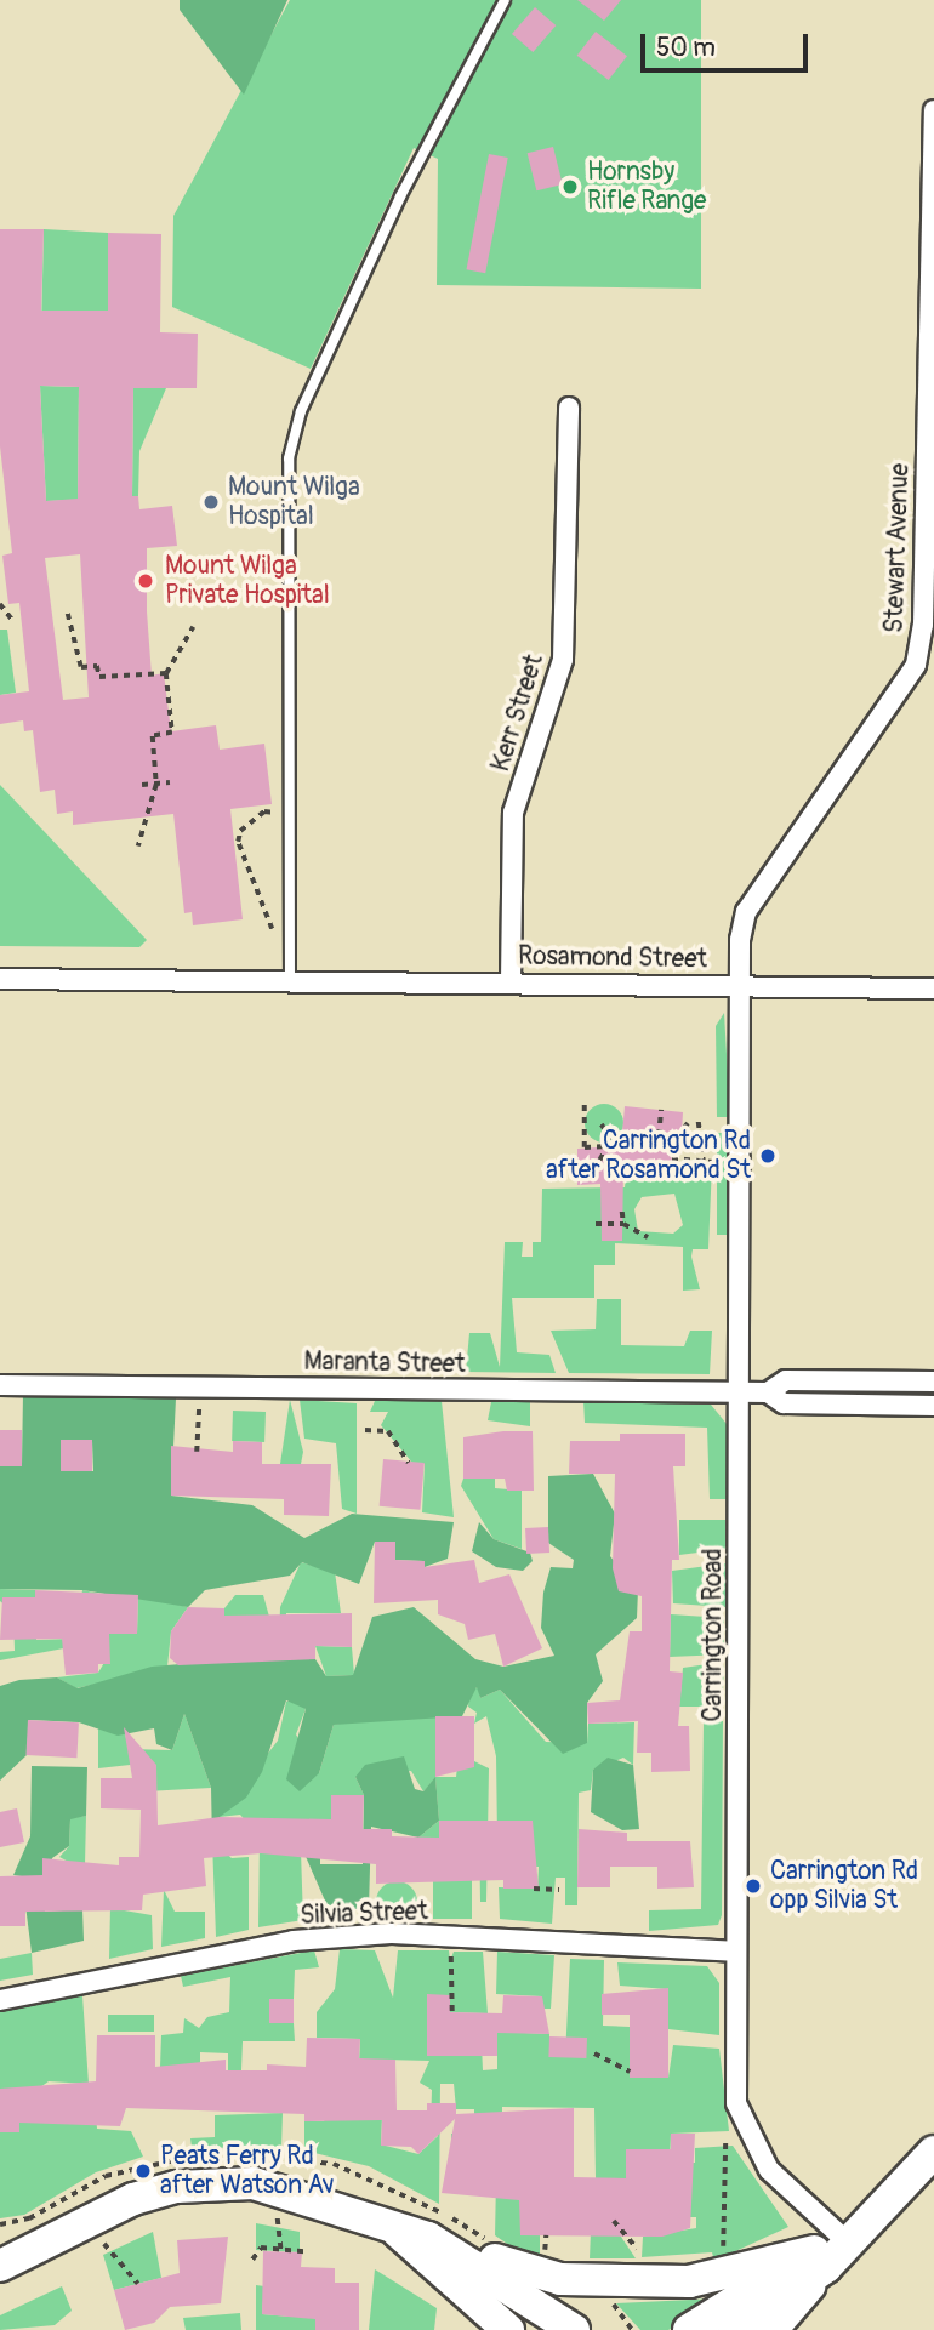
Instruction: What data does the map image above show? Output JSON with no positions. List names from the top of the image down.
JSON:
{
  "streets": {
    "street": [
      "Stewart Avenue",
      "Kerr Street",
      "Rosamond Street",
      "Maranta Street",
      "Carrington Road",
      "Silvia Street"
    ]
  },
  "crossings": [
    ["Stewart Avenue", "Rosamond Street"],
    ["Stewart Avenue", "Carrington Road"],
    ["Kerr Street", "Rosamond Street"],
    ["Rosamond Street", "Carrington Road"],
    ["Maranta Street", "Carrington Road"],
    ["Carrington Road", "Silvia Street"]
  ],
  "places": [
    "Hornsby Rifle Range",
    "Mount Wilga Hospital",
    "Mount Wilga Private Hospital",
    "Carrington Rd after Rosamond St",
    "Carrington Rd opp Silvia St",
    "Peats Ferry Rd after Watson Av"
  ],
  "scale_bar": "50 m"
}
